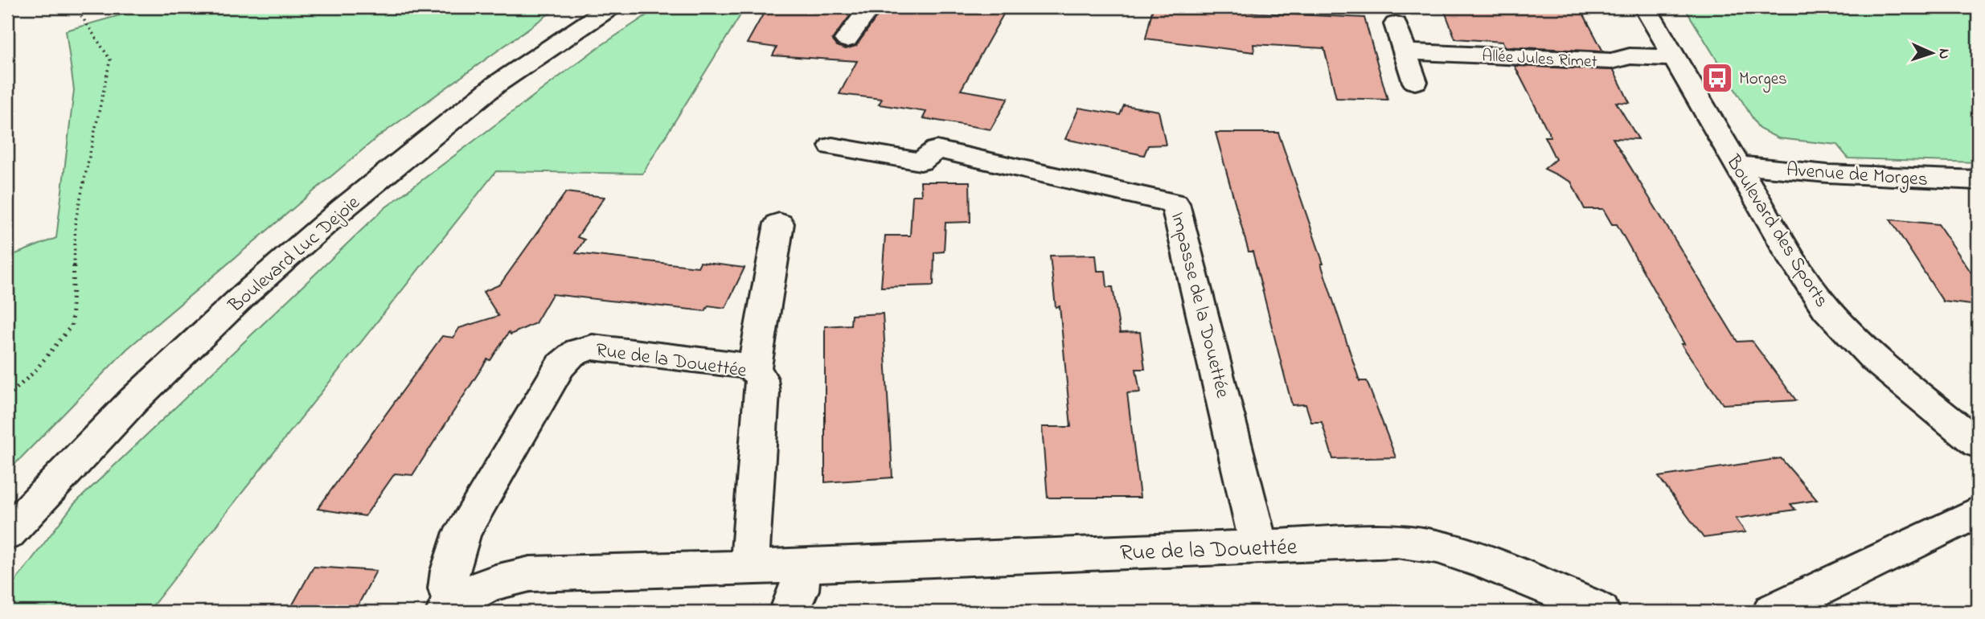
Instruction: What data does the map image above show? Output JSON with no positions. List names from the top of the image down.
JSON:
{
  "streets": {
    "street": [
      "Allée Jules Rimet",
      "Avenue de Morges",
      "Boulevard des Sports",
      "Boulevard Luc Dejoie",
      "Impasse de la Douettée",
      "Rue de la Douettée"
    ]
  },
  "crossings": [
    ["Allée Jules Rimet", "Boulevard des Sports"],
    ["Avenue de Morges", "Boulevard des Sports"],
    ["Impasse de la Douettée", "Rue de la Douettée"]
  ],
  "places": {
    "bus stop": ["Morges"]
  },
  "north": "right"
}
